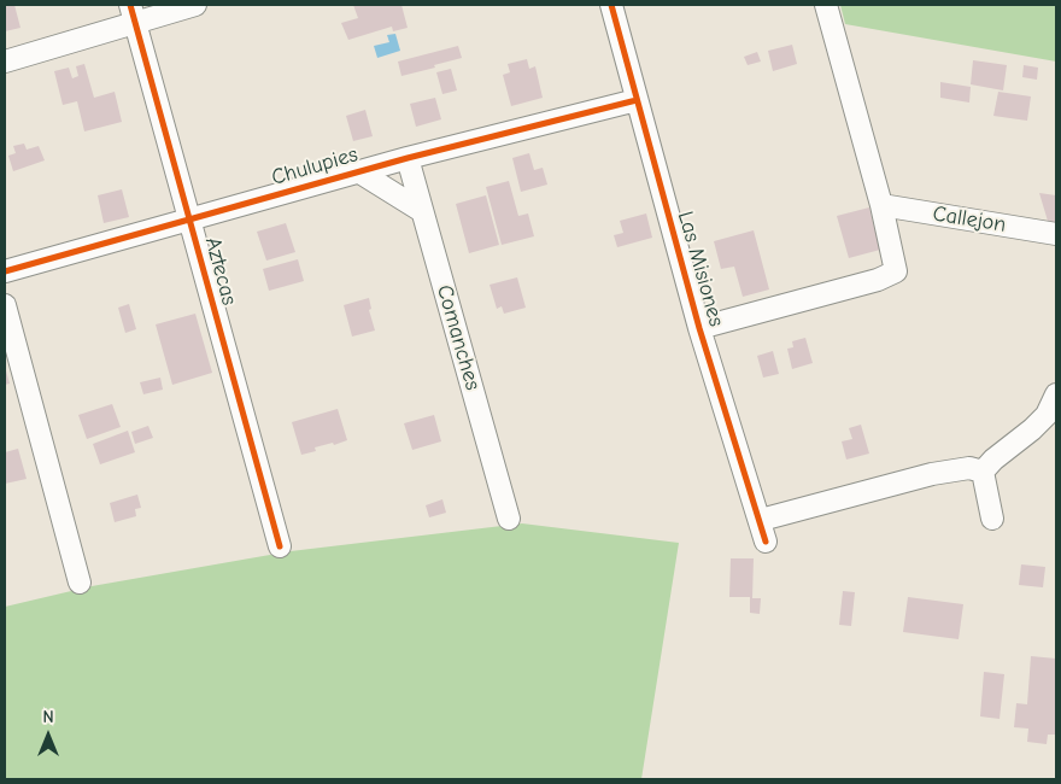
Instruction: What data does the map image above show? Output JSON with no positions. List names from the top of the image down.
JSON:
{
  "streets": {
    "street": [
      "Chulupies",
      "Callejon",
      "Las Misiones",
      "Aztecas",
      "Comanches"
    ]
  },
  "crossings": [
    ["Chulupies", "Las Misiones"],
    ["Chulupies", "Aztecas"],
    ["Chulupies", "Comanches"]
  ],
  "north": "top"
}
